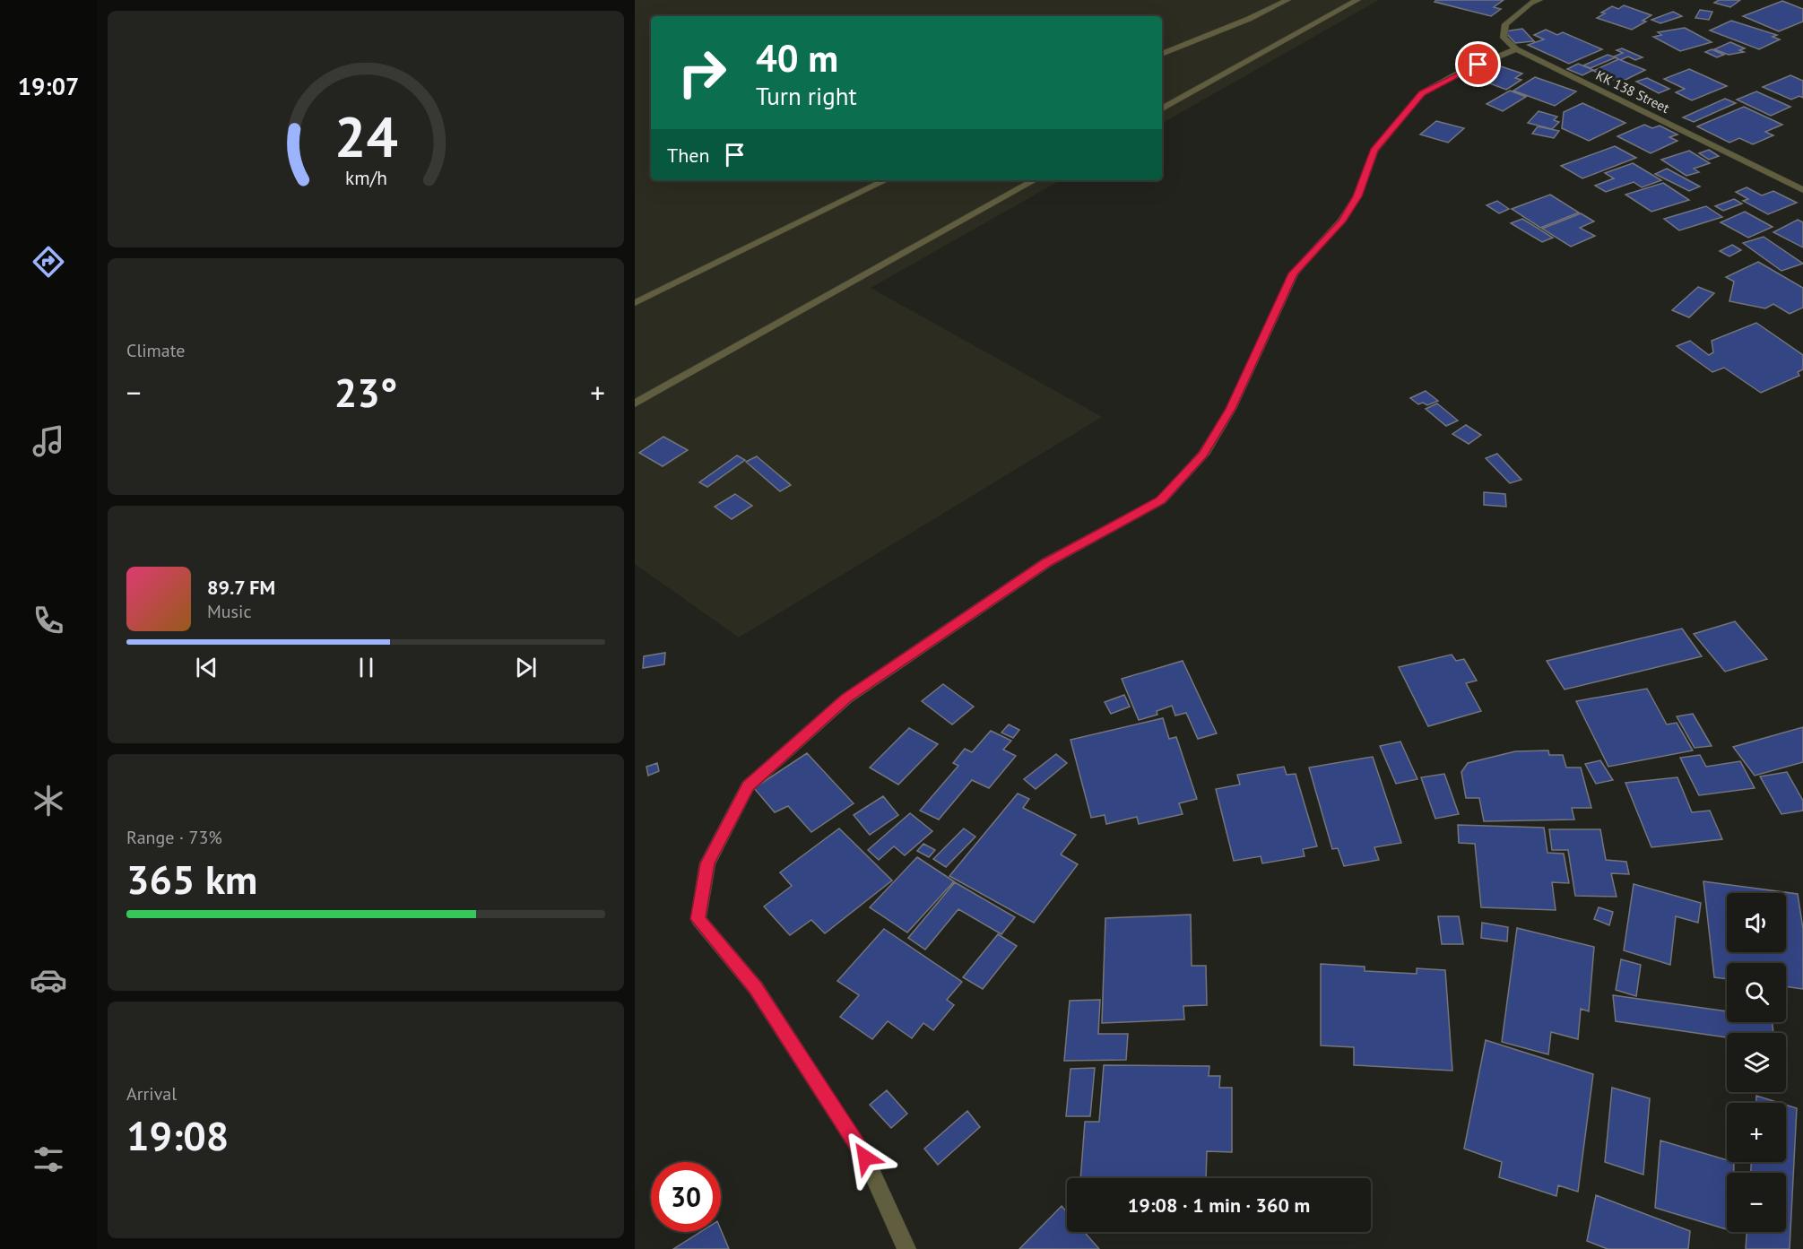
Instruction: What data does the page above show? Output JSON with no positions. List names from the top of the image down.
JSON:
{
  "streets": {
    "street": ["KK 138 Street"]
  },
  "page": {
    "tabs": "19:07",
    "turn": ["40 m", "Turn right"],
    "then": "Then",
    "tile": [
      "Climate",
      ["Range · 73%", "365 km"],
      ["Arrival", "19:08"]
    ],
    "heat": ["−", "23°", "+"],
    "song": ["89.7 FM", "Music"],
    "map_buttons": ["+", "−"],
    "limit": "30",
    "trip": "19:08 · 1 min · 360 m",
    "gauge": ["24", "km/h"]
  }
}
